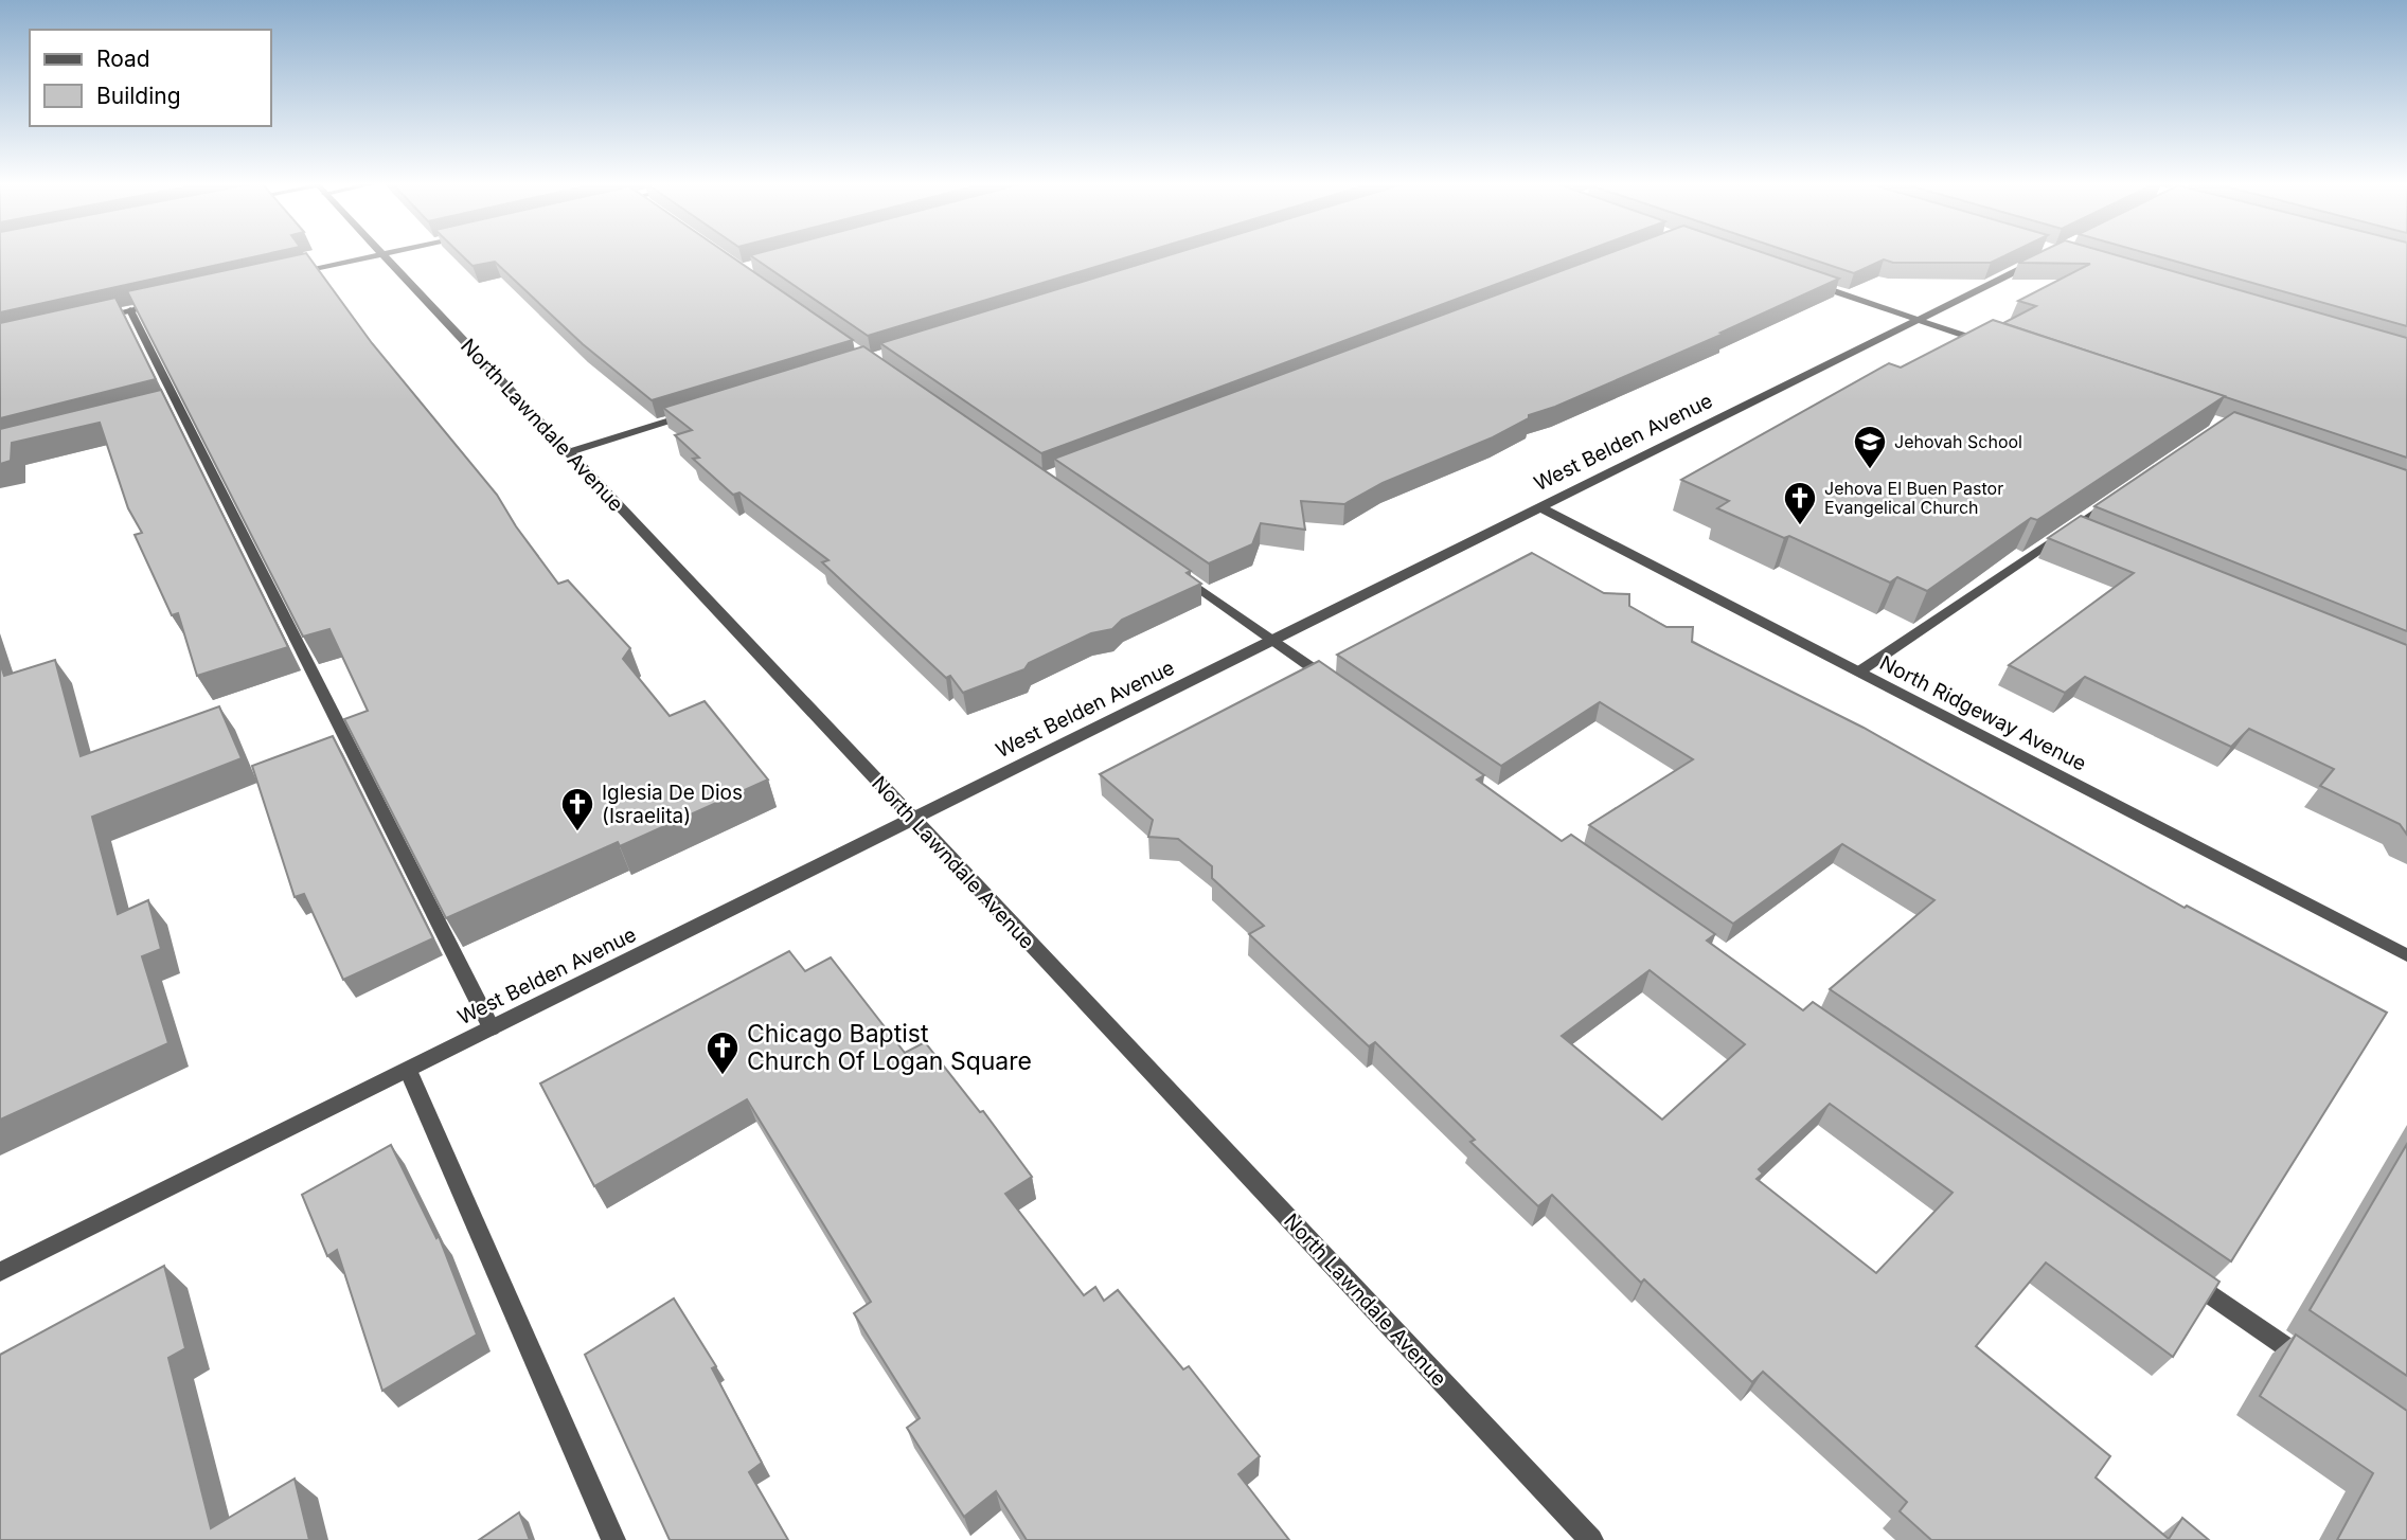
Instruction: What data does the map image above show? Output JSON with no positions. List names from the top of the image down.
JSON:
{
  "streets": {
    "street": ["North Lawndale Avenue", "West Belden Avenue", "North Ridgeway Avenue"]
  },
  "crossings": [
    ["North Lawndale Avenue", "West Belden Avenue"],
    ["West Belden Avenue", "North Ridgeway Avenue"]
  ],
  "places": {
    "school or university": ["Jehovah School"],
    "church": ["Jehova El Buen Pastor Evangelical Church", "Iglesia De Dios (Israelita)", "Chicago Baptist Church Of Logan Square"]
  },
  "legend": ["Road", "Building"]
}
